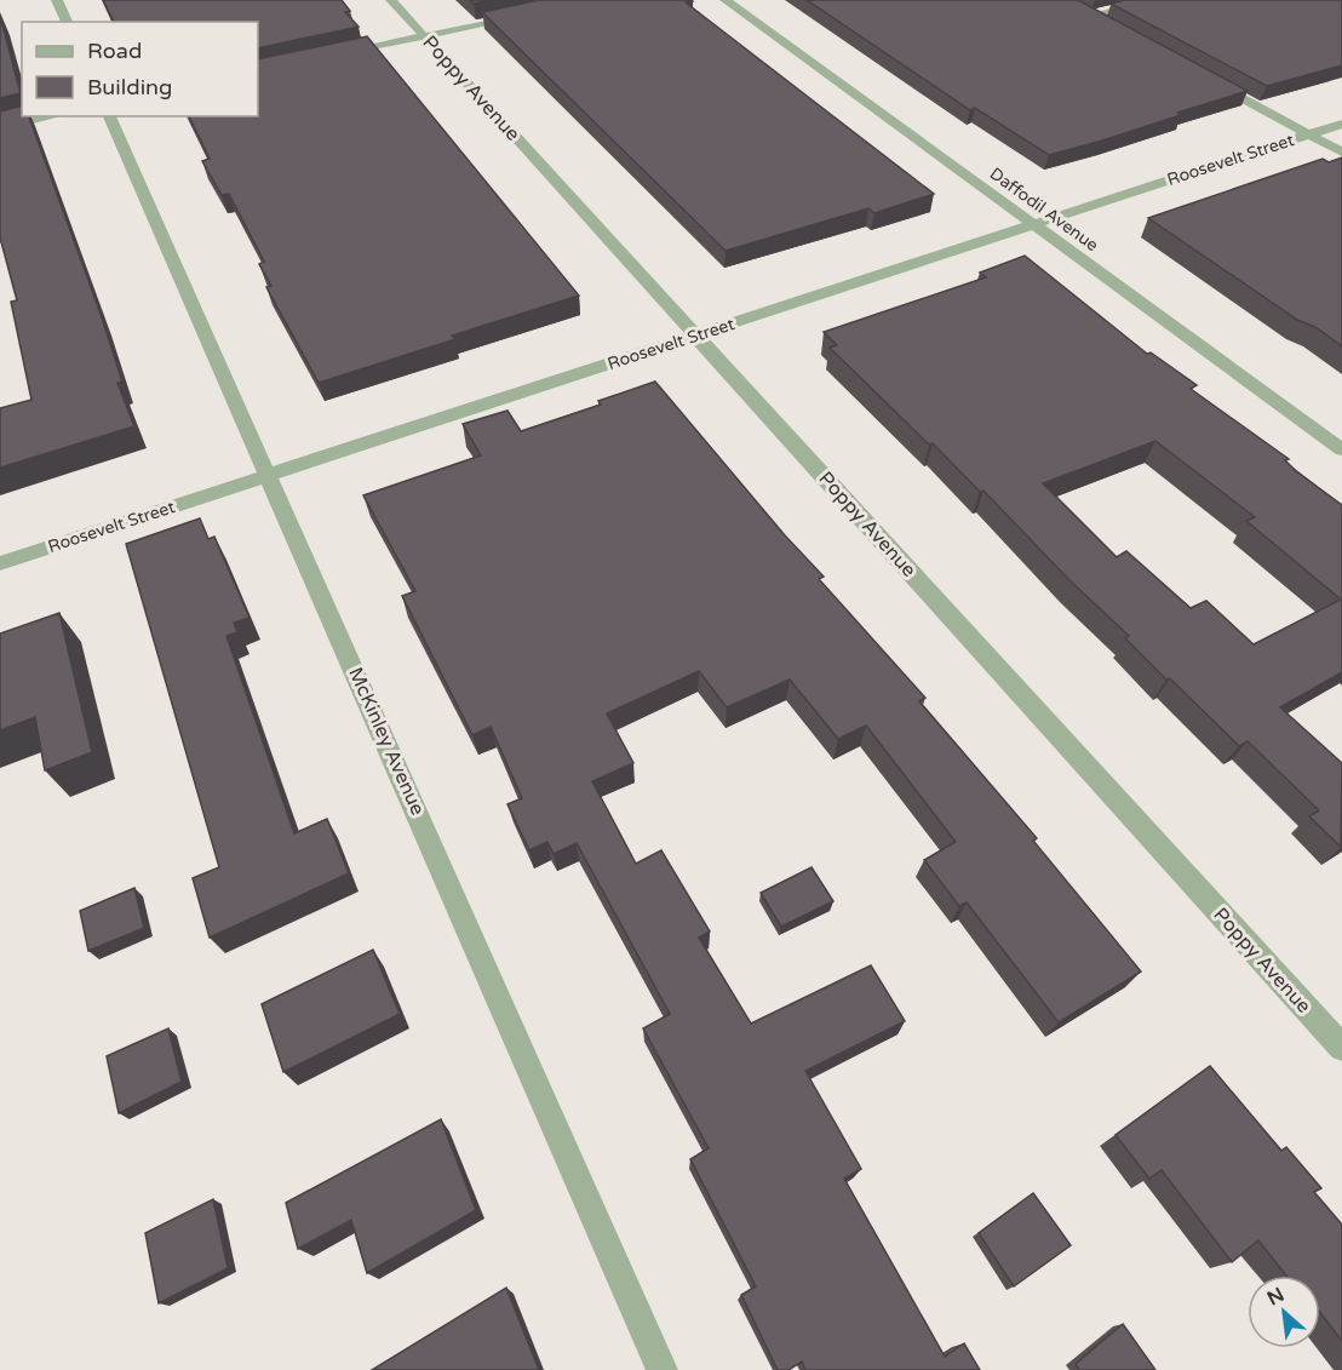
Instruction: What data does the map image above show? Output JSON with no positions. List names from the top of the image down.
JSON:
{
  "streets": {
    "street": [
      "Poppy Avenue",
      "Roosevelt Street",
      "Daffodil Avenue",
      "McKinley Avenue"
    ]
  },
  "crossings": [
    ["Poppy Avenue", "Roosevelt Street"],
    ["Roosevelt Street", "Daffodil Avenue"],
    ["Roosevelt Street", "McKinley Avenue"]
  ],
  "legend": ["Road", "Building"],
  "north": "top left"
}
